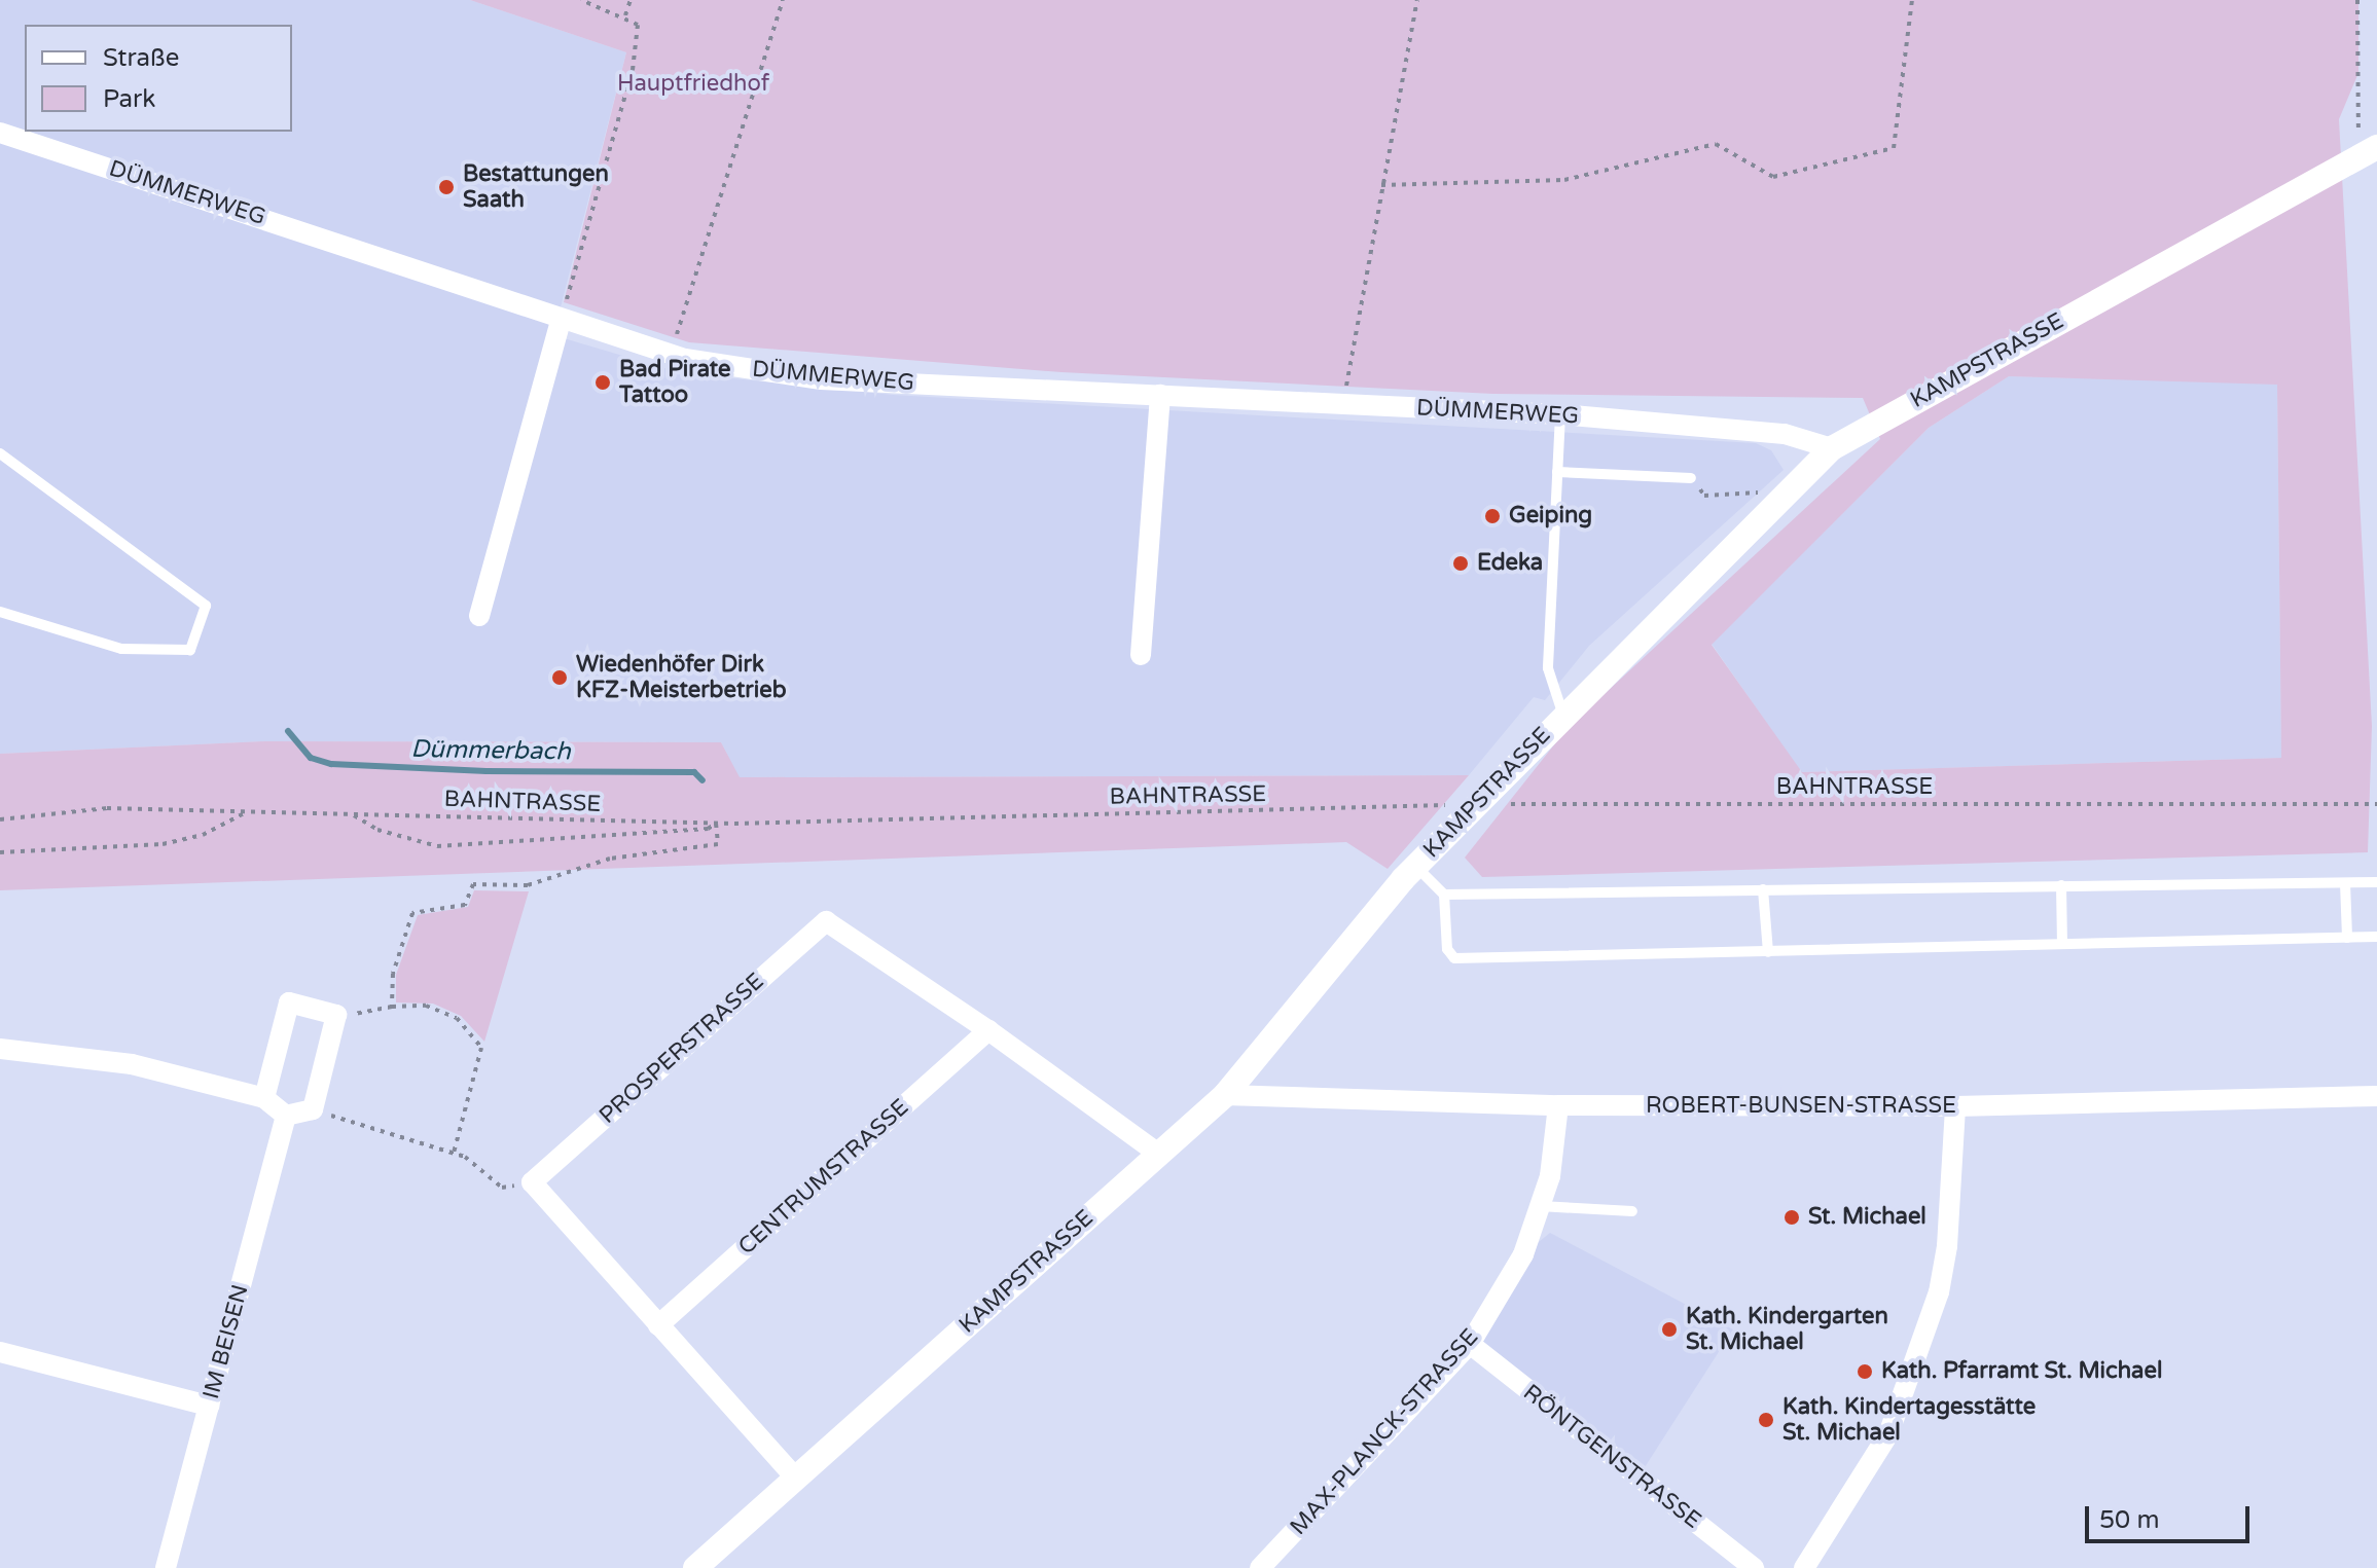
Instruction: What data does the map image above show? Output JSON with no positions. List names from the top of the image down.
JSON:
{
  "streets": {
    "street": [
      "DÜMMERWEG",
      "KAMPSTRASSE",
      "PROSPERSTRASSE",
      "ROBERT-BUNSEN-STRASSE",
      "CENTRUMSTRASSE",
      "IM BEISEN",
      "MAX-PLANCK-STRASSE",
      "RÖNTGENSTRASSE"
    ],
    "path": ["BAHNTRASSE"]
  },
  "crossings": [
    ["DÜMMERWEG", "KAMPSTRASSE"],
    ["KAMPSTRASSE", "BAHNTRASSE"],
    ["KAMPSTRASSE", "PROSPERSTRASSE"],
    ["KAMPSTRASSE", "ROBERT-BUNSEN-STRASSE"],
    ["PROSPERSTRASSE", "CENTRUMSTRASSE"],
    ["ROBERT-BUNSEN-STRASSE", "MAX-PLANCK-STRASSE"],
    ["MAX-PLANCK-STRASSE", "RÖNTGENSTRASSE"]
  ],
  "water": ["Dümmerbach"],
  "parks": ["Hauptfriedhof"],
  "places": [
    "Bestattungen Saath",
    "Bad Pirate Tattoo",
    "Geiping",
    "Edeka",
    "Wiedenhöfer Dirk KFZ-Meisterbetrieb",
    "St. Michael",
    "Kath. Kindergarten St. Michael",
    "Kath. Pfarramt St. Michael",
    "Kath. Kindertagesstätte St. Michael"
  ],
  "legend": ["Straße", "Park"],
  "scale_bar": "50 m"
}
